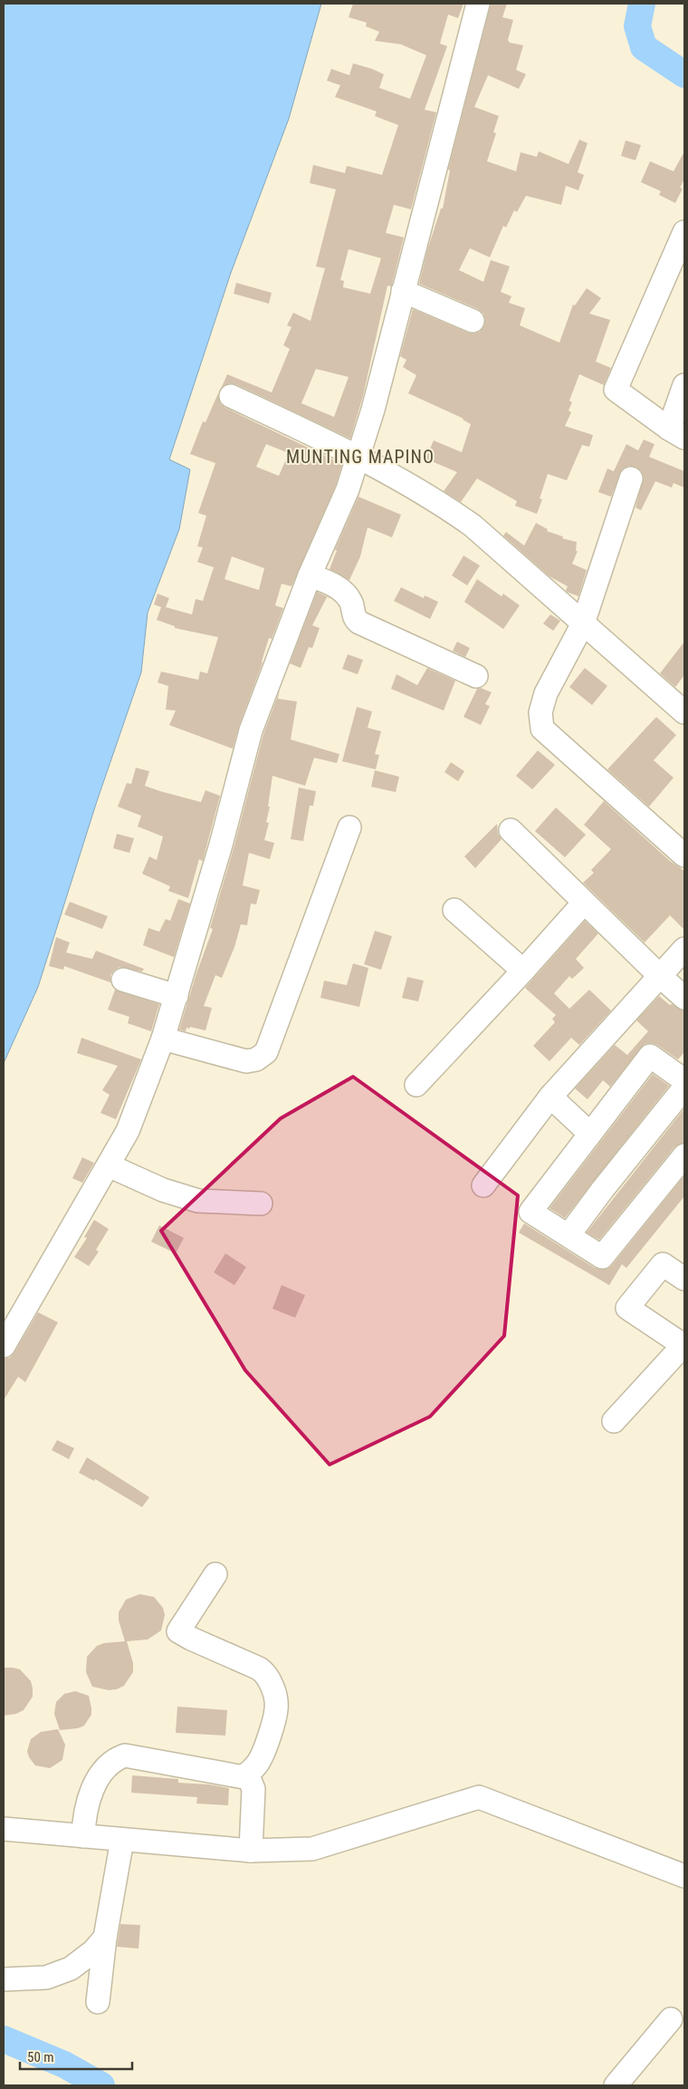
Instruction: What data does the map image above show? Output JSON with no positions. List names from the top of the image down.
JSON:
{
  "districts": ["MUNTING MAPINO"],
  "scale_bar": "50 m"
}
